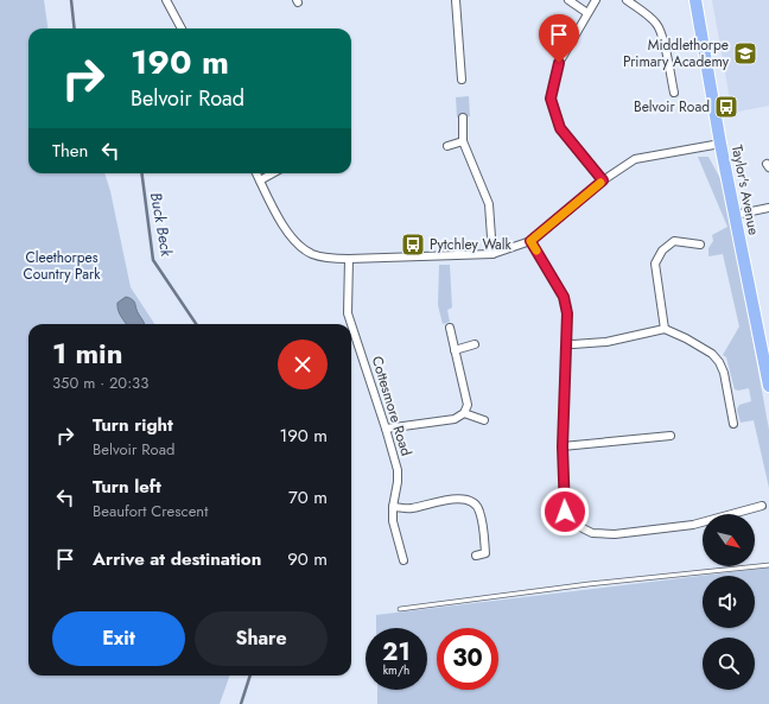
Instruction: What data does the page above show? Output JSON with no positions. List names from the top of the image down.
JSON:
{
  "streets": {
    "main road": ["Taylor's Avenue"],
    "street": ["Cottesmore Road"]
  },
  "water": ["Buck Beck"],
  "parks": ["Cleethorpes Country Park"],
  "places": {
    "school or university": ["Middlethorpe Primary Academy"],
    "bus stop": ["Belvoir Road", "Pytchley Walk"]
  },
  "north": "bottom right",
  "page": {
    "turn": ["190 m", "Belvoir Road"],
    "then": "Then",
    "heading": ["1 min", "350 m · 20:33"],
    "list": [
      {
        "name": "Turn right",
        "note": "Belvoir Road",
        "value": "190 m"
      },
      {
        "name": "Turn left",
        "note": "Beaufort Crescent",
        "value": "70 m"
      },
      {
        "name": "Arrive at destination",
        "value": "90 m"
      }
    ],
    "buttons": ["Exit", "Share"],
    "speed": "21 km/h",
    "limit": "30"
  }
}
